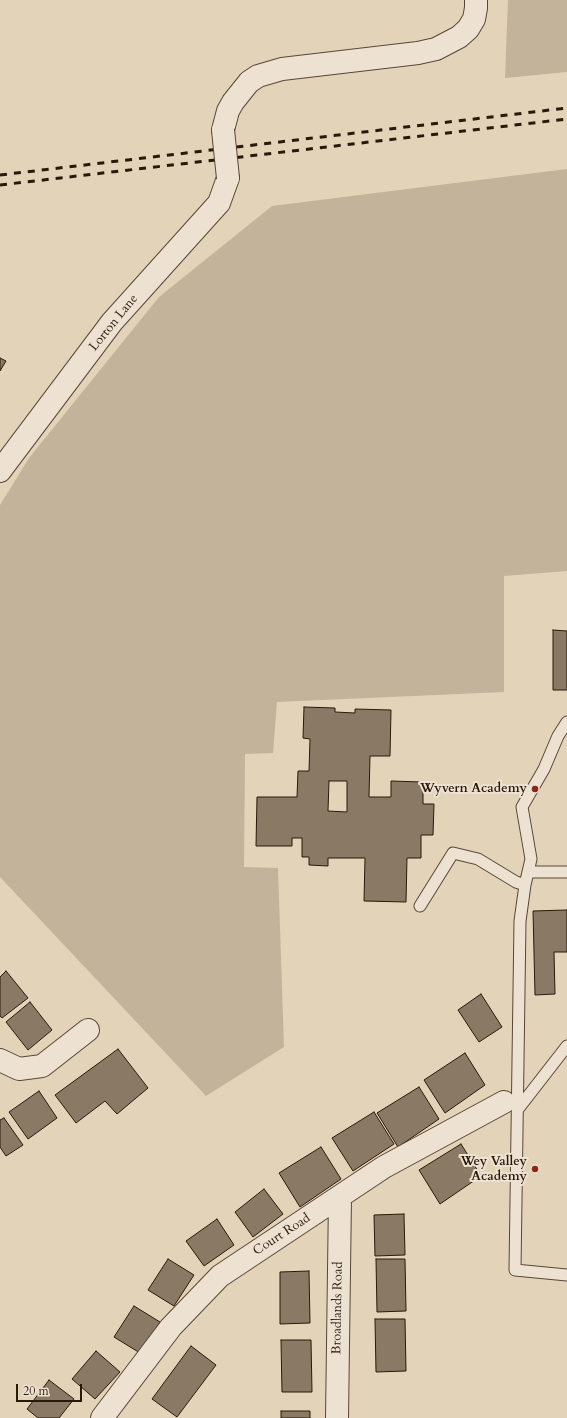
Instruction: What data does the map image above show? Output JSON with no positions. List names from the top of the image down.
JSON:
{
  "streets": {
    "street": ["Lorton Lane", "Court Road", "Broadlands Road"]
  },
  "crossings": [
    ["Court Road", "Broadlands Road"]
  ],
  "places": ["Wyvern Academy", "Wey Valley Academy"],
  "scale_bar": "20 m"
}
